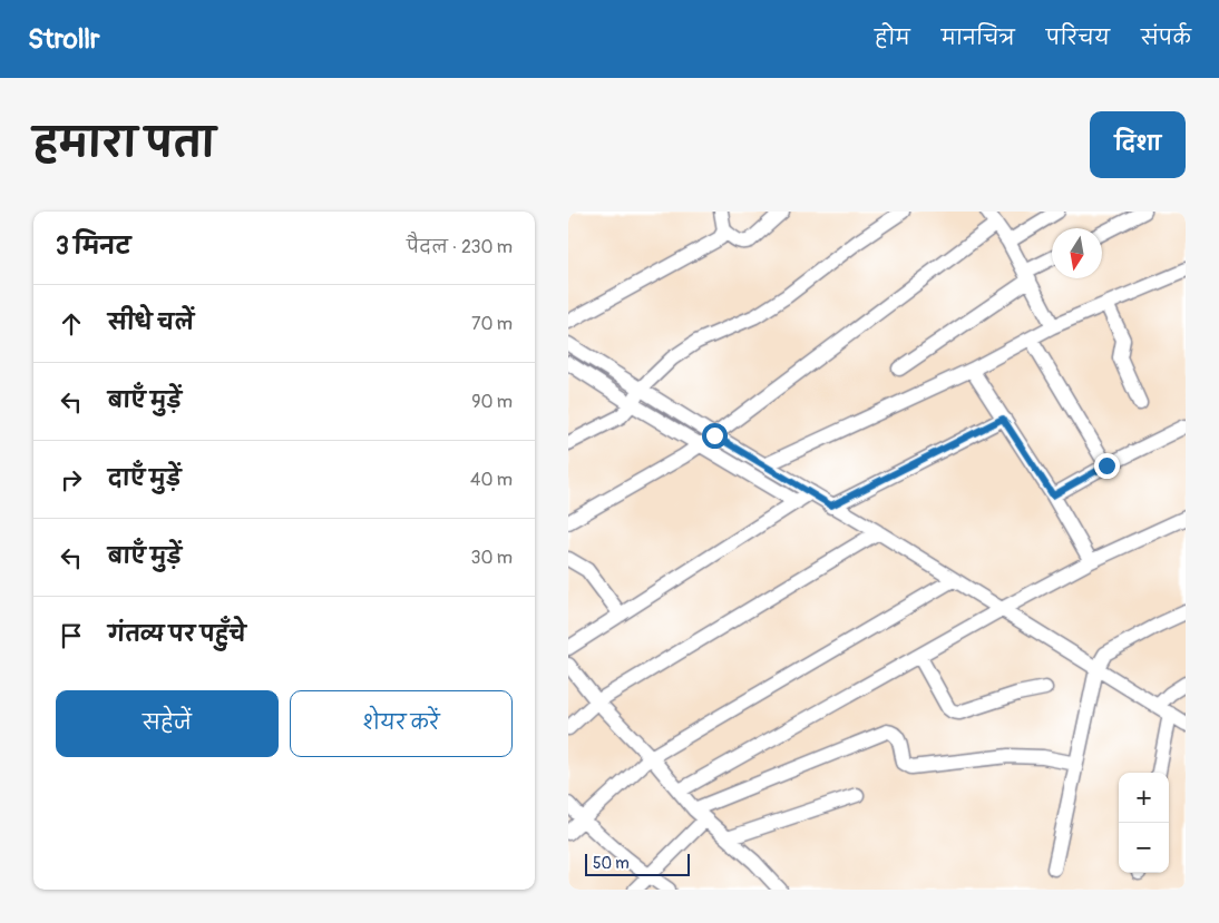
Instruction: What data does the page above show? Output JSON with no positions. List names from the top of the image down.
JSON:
{
  "scale_bar": "50 m",
  "north": "bottom",
  "page": {
    "header": "Strollr",
    "nav": [
      "होम",
      "मानचित्र",
      "परिचय",
      "संपर्क"
    ],
    "title": "हमारा पता",
    "buttons": [
      "दिशा",
      ["सहेजें", "शेयर करें"]
    ],
    "heading": ["3 मिनट", "पैदल · 230 m"],
    "list": [
      ["सीधे चलें", "70 m"],
      ["बाएँ मुड़ें", "90 m"],
      ["दाएँ मुड़ें", "40 m"],
      ["बाएँ मुड़ें", "30 m"],
      "गंतव्य पर पहुँचे"
    ],
    "map_buttons": ["+", "−"],
    "scale": "50 m"
  }
}
